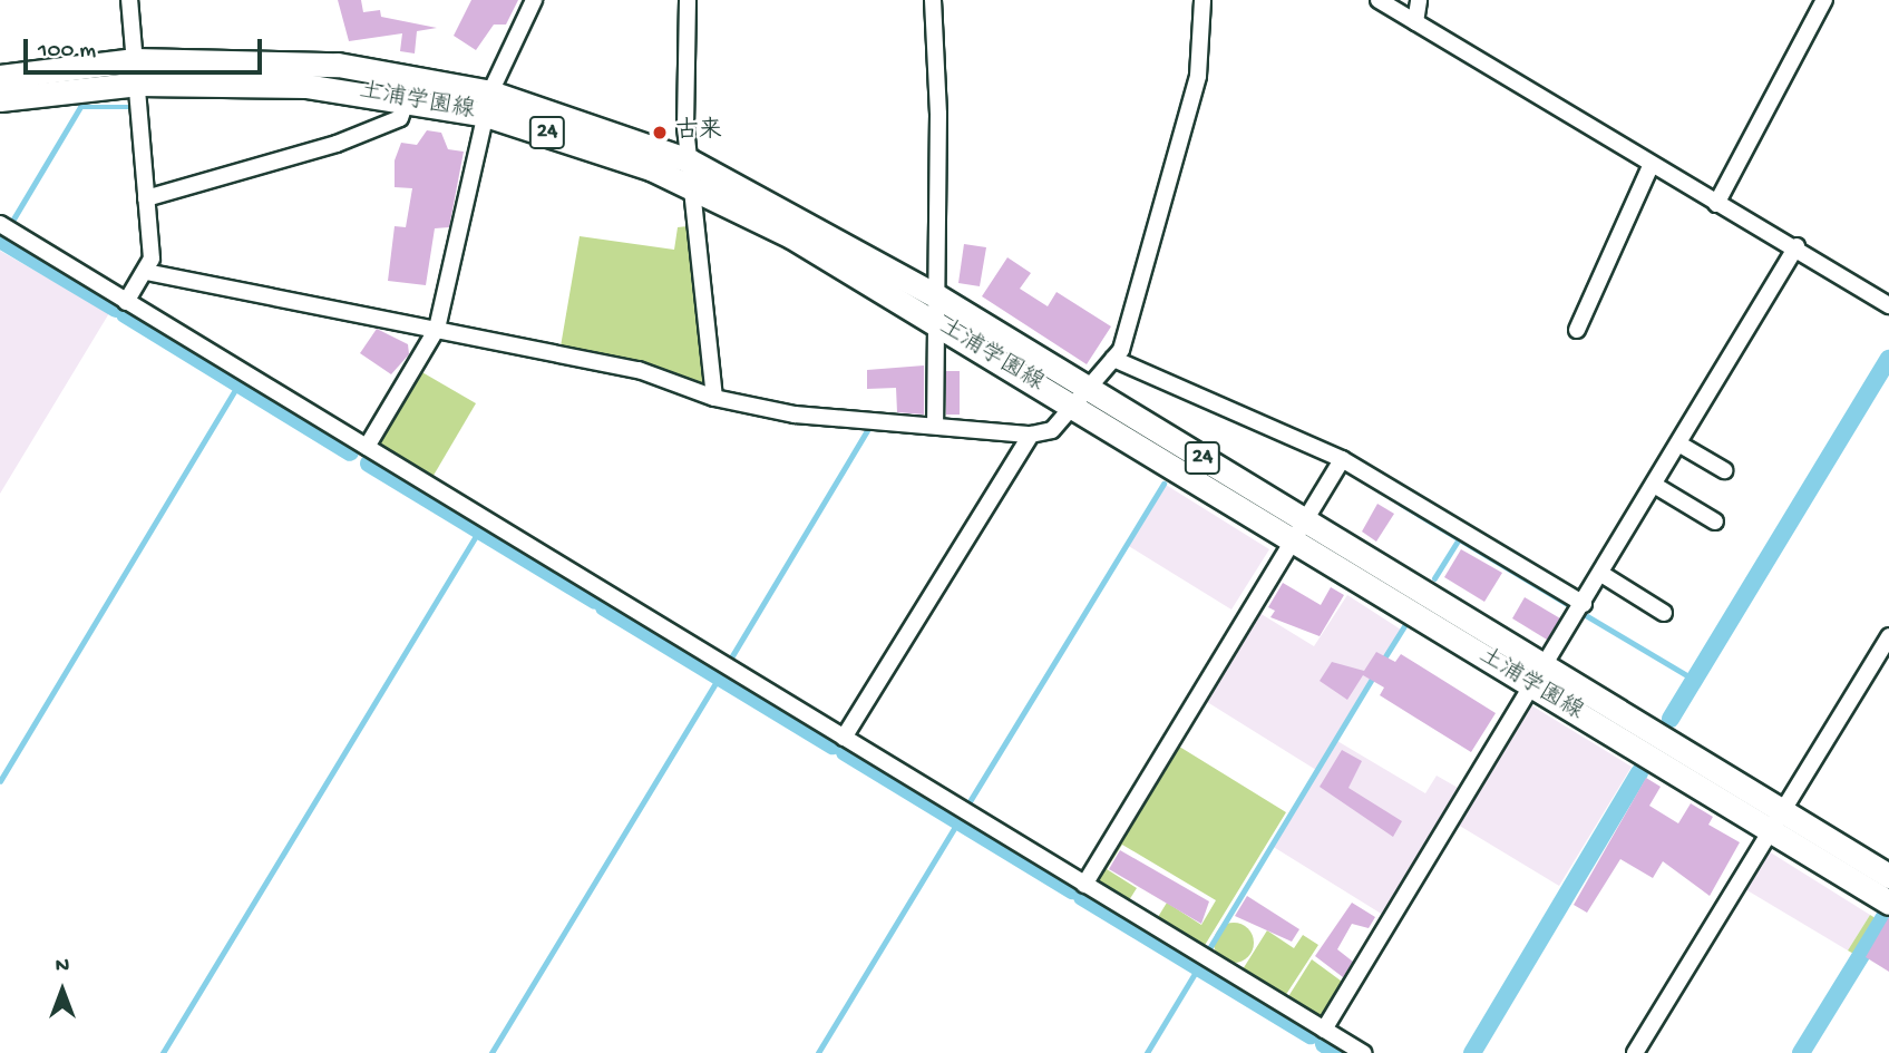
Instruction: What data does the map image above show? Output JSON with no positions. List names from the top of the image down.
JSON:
{
  "streets": {
    "main road": ["土浦学園線", "24"]
  },
  "places": ["古来"],
  "scale_bar": "100 m",
  "north": "top"
}
